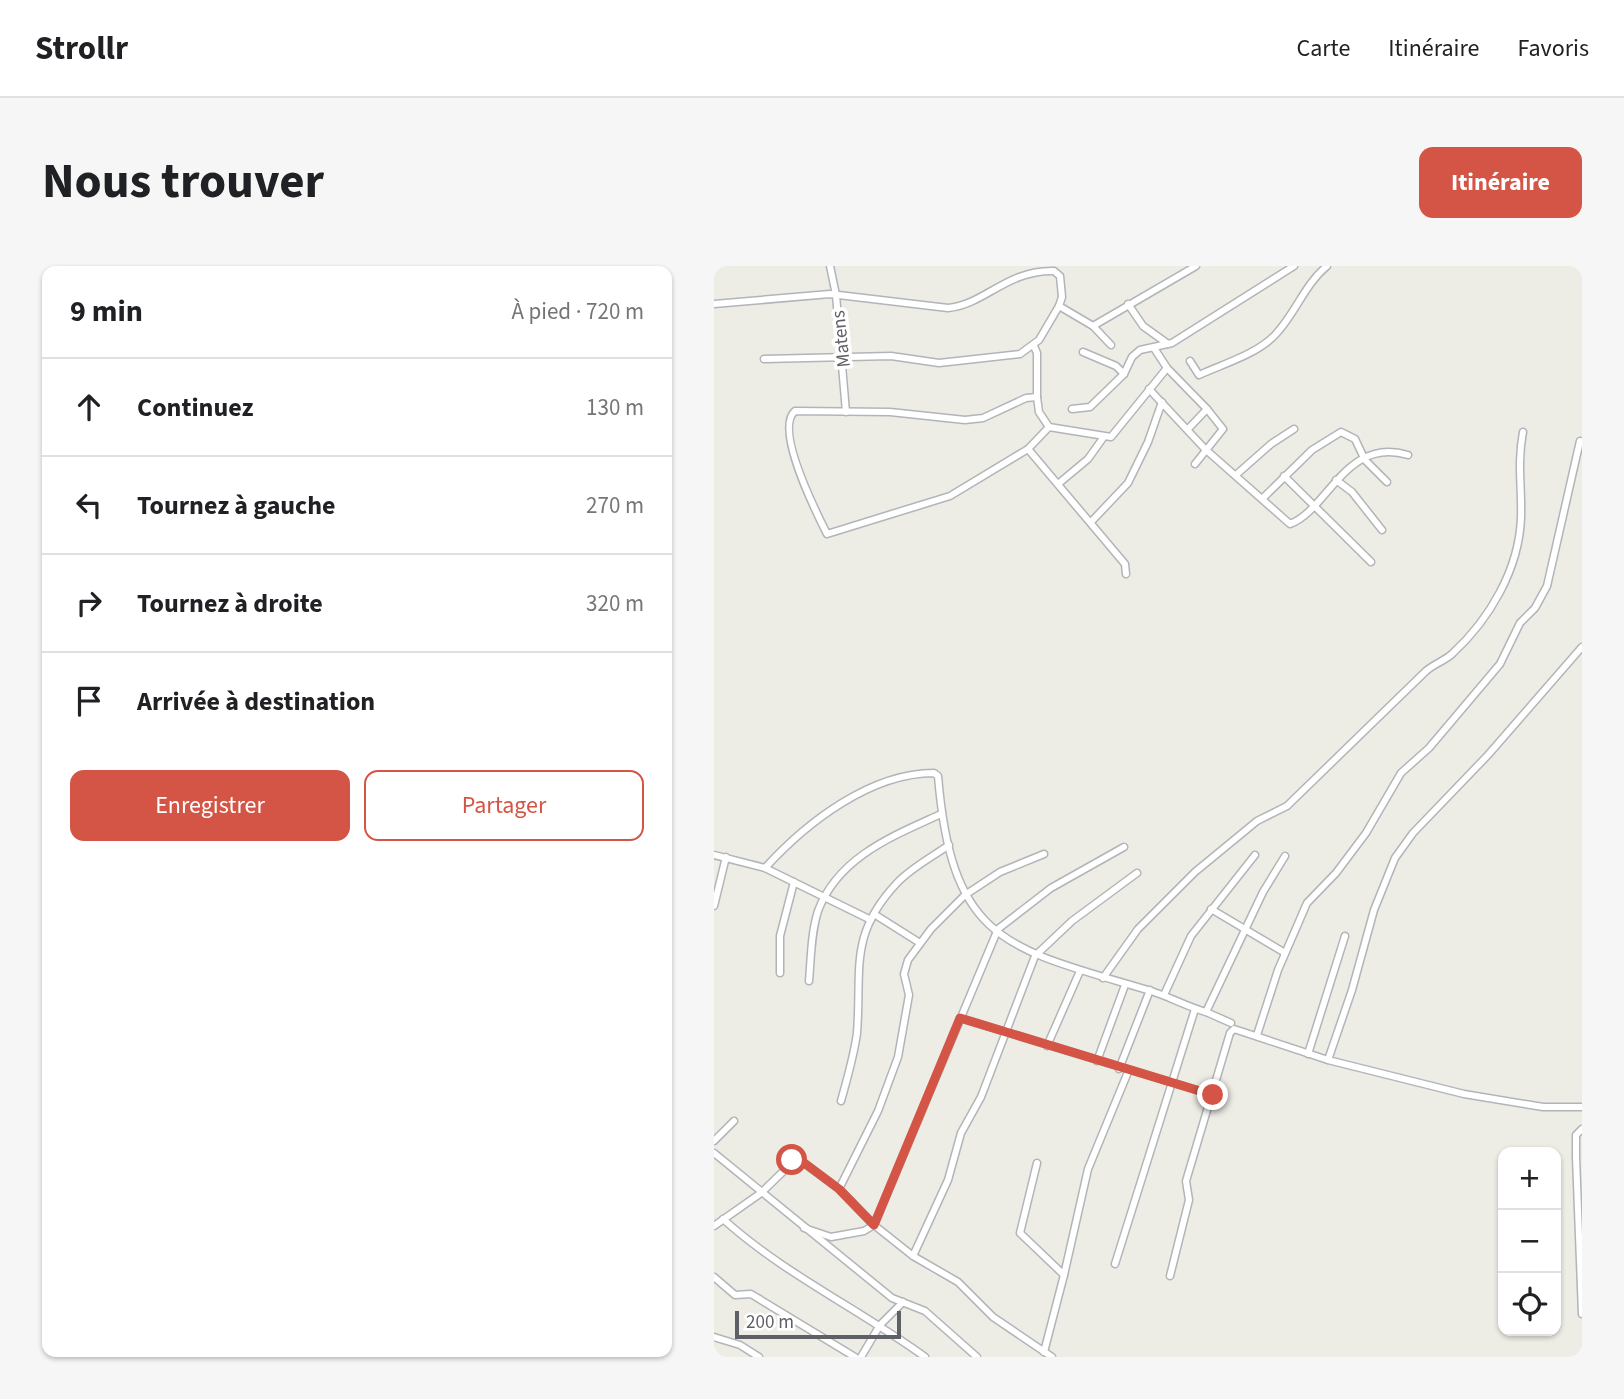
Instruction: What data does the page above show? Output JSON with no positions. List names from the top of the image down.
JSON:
{
  "streets": {
    "street": ["Matens"]
  },
  "scale_bar": "200 m",
  "page": {
    "header": "Strollr",
    "nav": ["Carte", "Itinéraire", "Favoris"],
    "title": "Nous trouver",
    "buttons": [
      "Itinéraire",
      ["Enregistrer", "Partager"]
    ],
    "heading": ["9 min", "À pied · 720 m"],
    "list": [
      ["Continuez", "130 m"],
      ["Tournez à gauche", "270 m"],
      ["Tournez à droite", "320 m"],
      "Arrivée à destination"
    ],
    "map_buttons": ["+", "−"],
    "scale": "200 m"
  }
}
